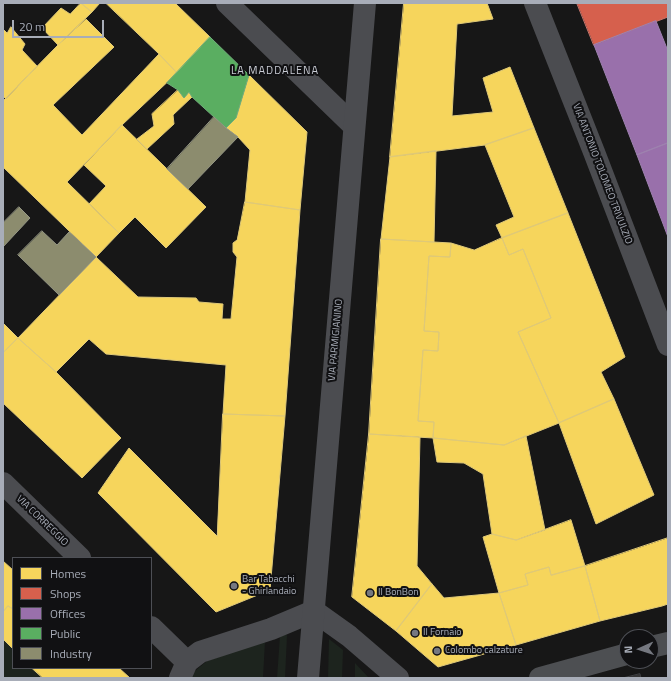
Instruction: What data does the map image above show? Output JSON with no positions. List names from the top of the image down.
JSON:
{
  "streets": {
    "street": ["VIA ANTONIO TOLOMEO TRIVULZIO", "VIA PARMIGIANINO", "VIA CORREGGIO"]
  },
  "districts": ["LA MADDALENA"],
  "places": [
    "Bar Tabacchi - Ghirlandaio",
    "Il BonBon",
    "Il Fornaio",
    "Colombo calzature"
  ],
  "legend": [
    "Homes",
    "Shops",
    "Offices",
    "Public",
    "Industry"
  ],
  "scale_bar": "20 m",
  "north": "left"
}
